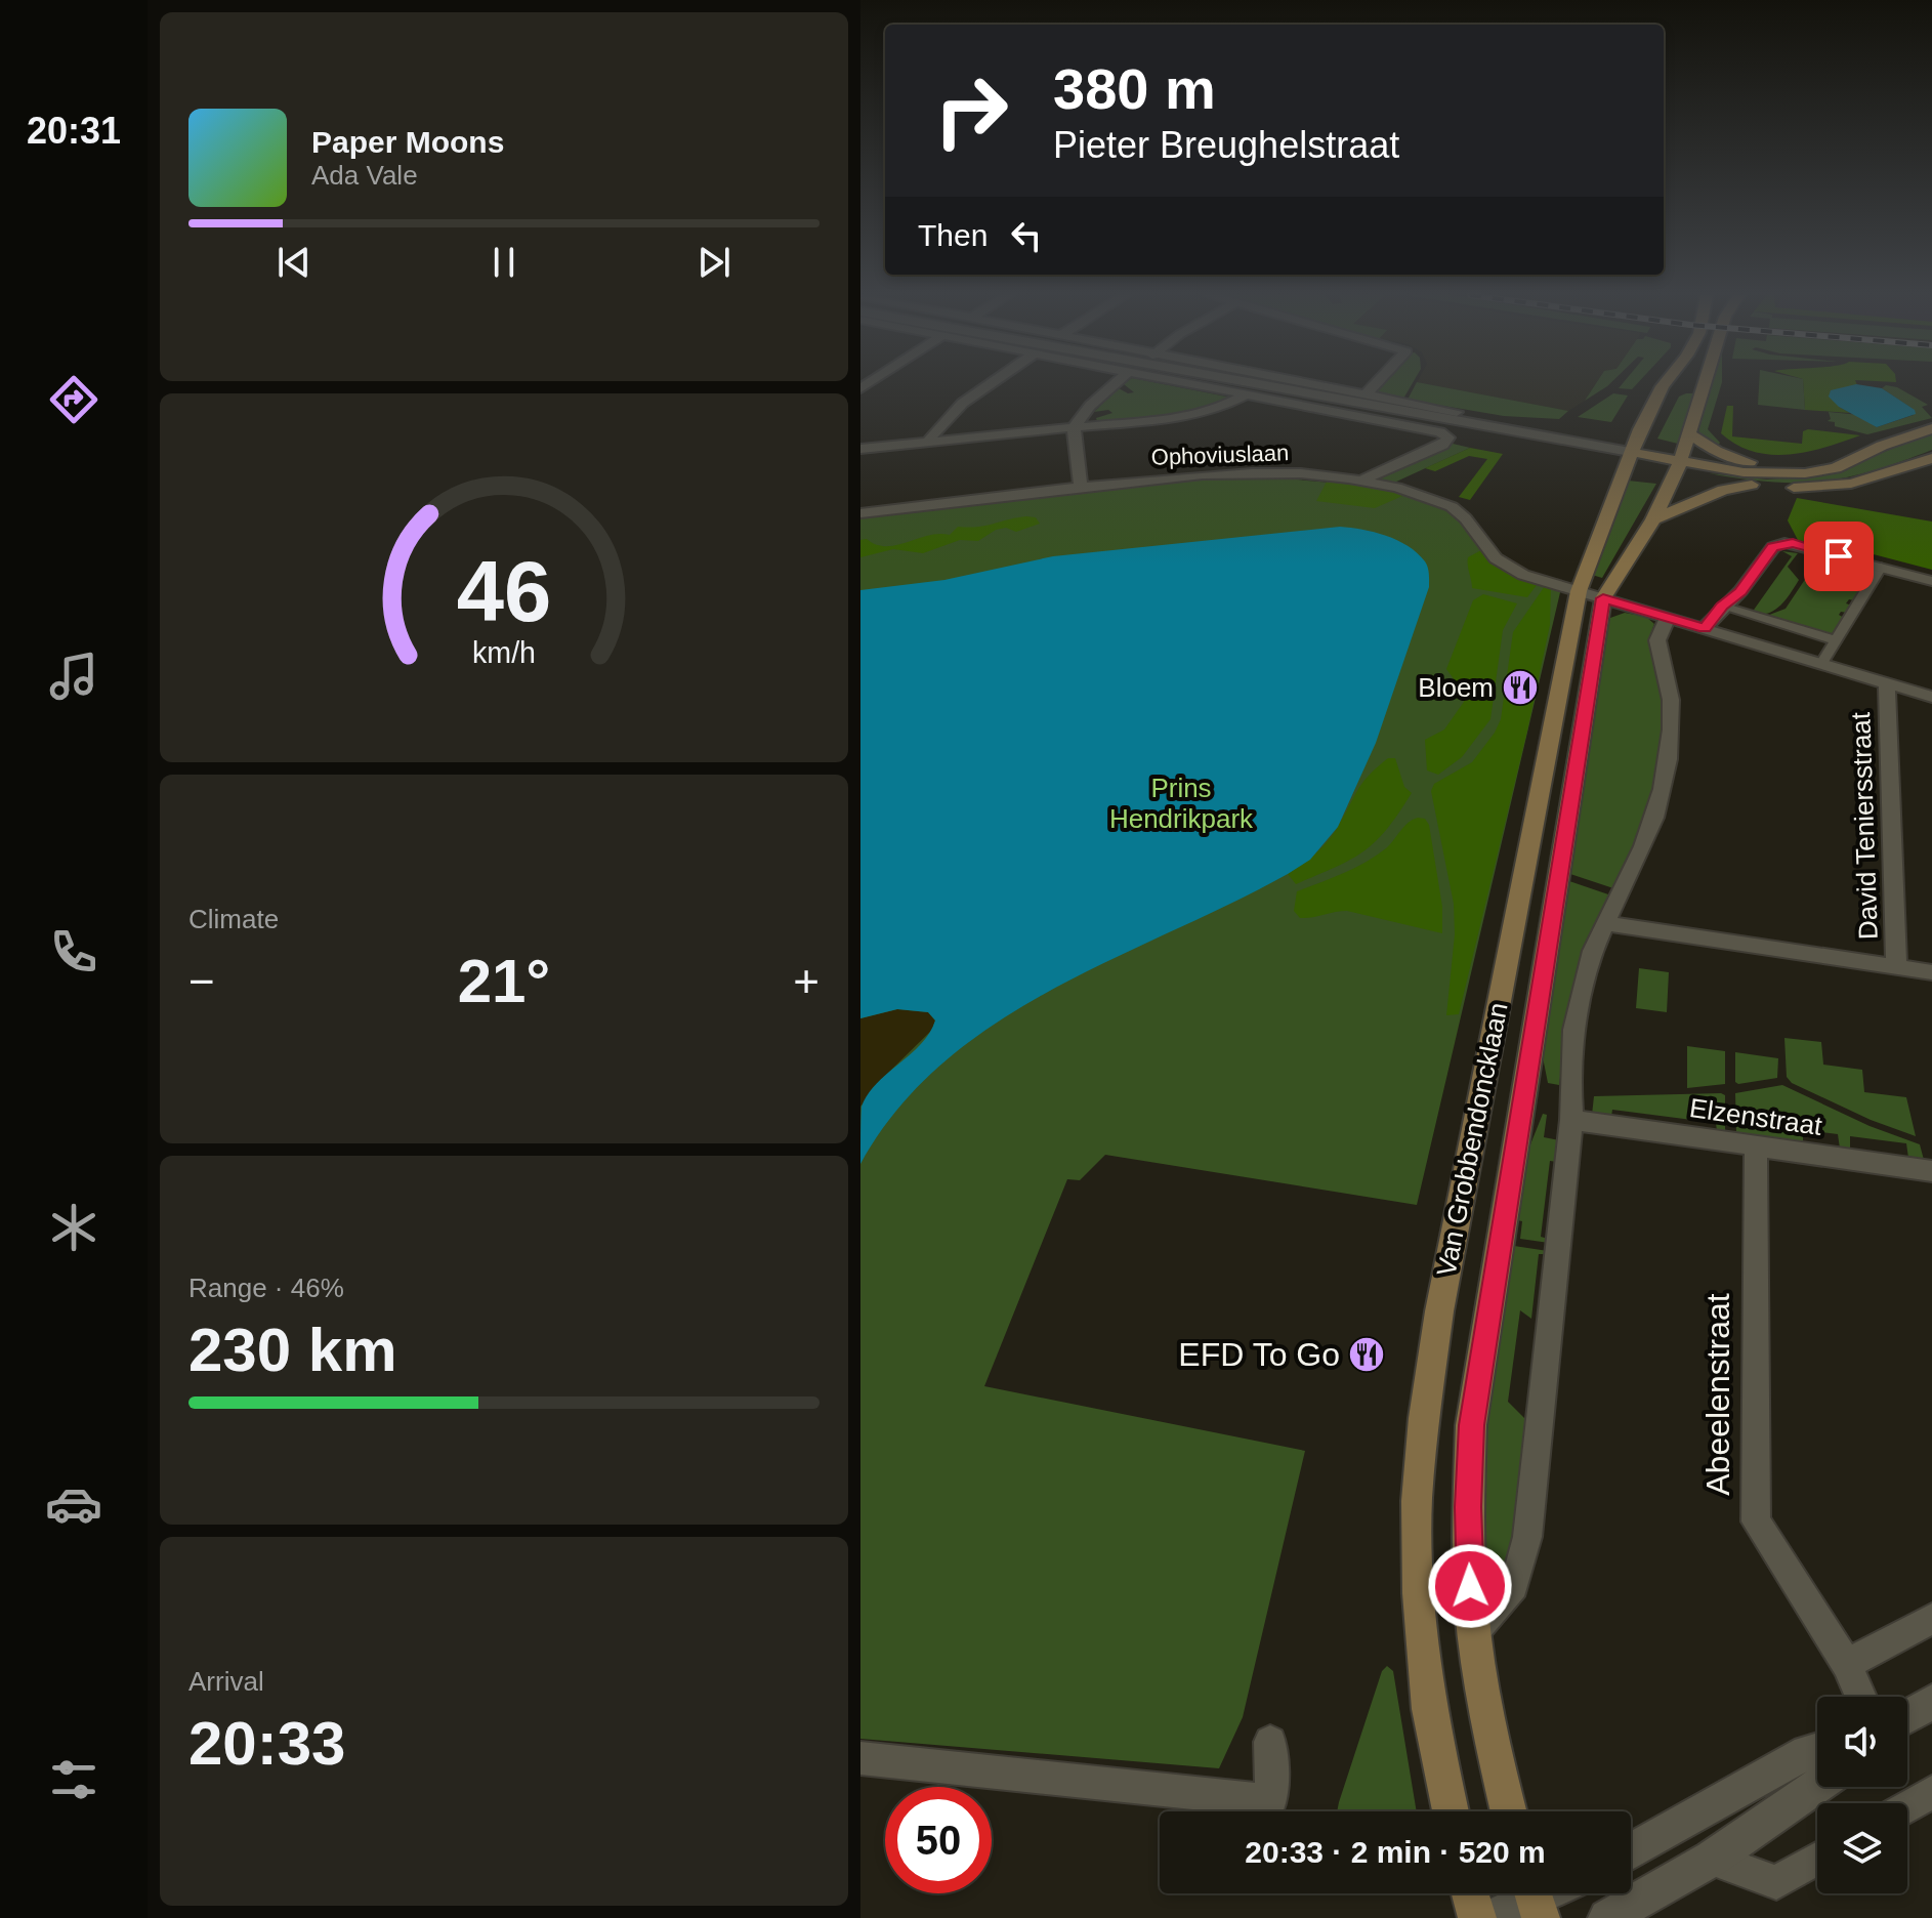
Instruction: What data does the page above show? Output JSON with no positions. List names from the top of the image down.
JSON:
{
  "streets": {
    "main road": ["Van Grobbendoncklaan"],
    "street": [
      "Ophoviuslaan",
      "David Teniersstraat",
      "Elzenstraat",
      "Abeelenstraat"
    ]
  },
  "crossings": [
    ["Ophoviuslaan", "David Teniersstraat"],
    ["Ophoviuslaan", "Van Grobbendoncklaan"],
    ["Elzenstraat", "Abeelenstraat"]
  ],
  "parks": ["Prins Hendrikpark"],
  "places": {
    "restaurant": ["Bloem", "EFD To Go"]
  },
  "page": {
    "tabs": "20:31",
    "turn": ["380 m", "Pieter Breughelstraat"],
    "song": ["Paper Moons", "Ada Vale"],
    "then": "Then",
    "tile": [
      "Climate",
      ["Range · 46%", "230 km"],
      ["Arrival", "20:33"]
    ],
    "heat": ["−", "21°", "+"],
    "limit": "50",
    "trip": "20:33 · 2 min · 520 m",
    "gauge": ["46", "km/h"]
  }
}
